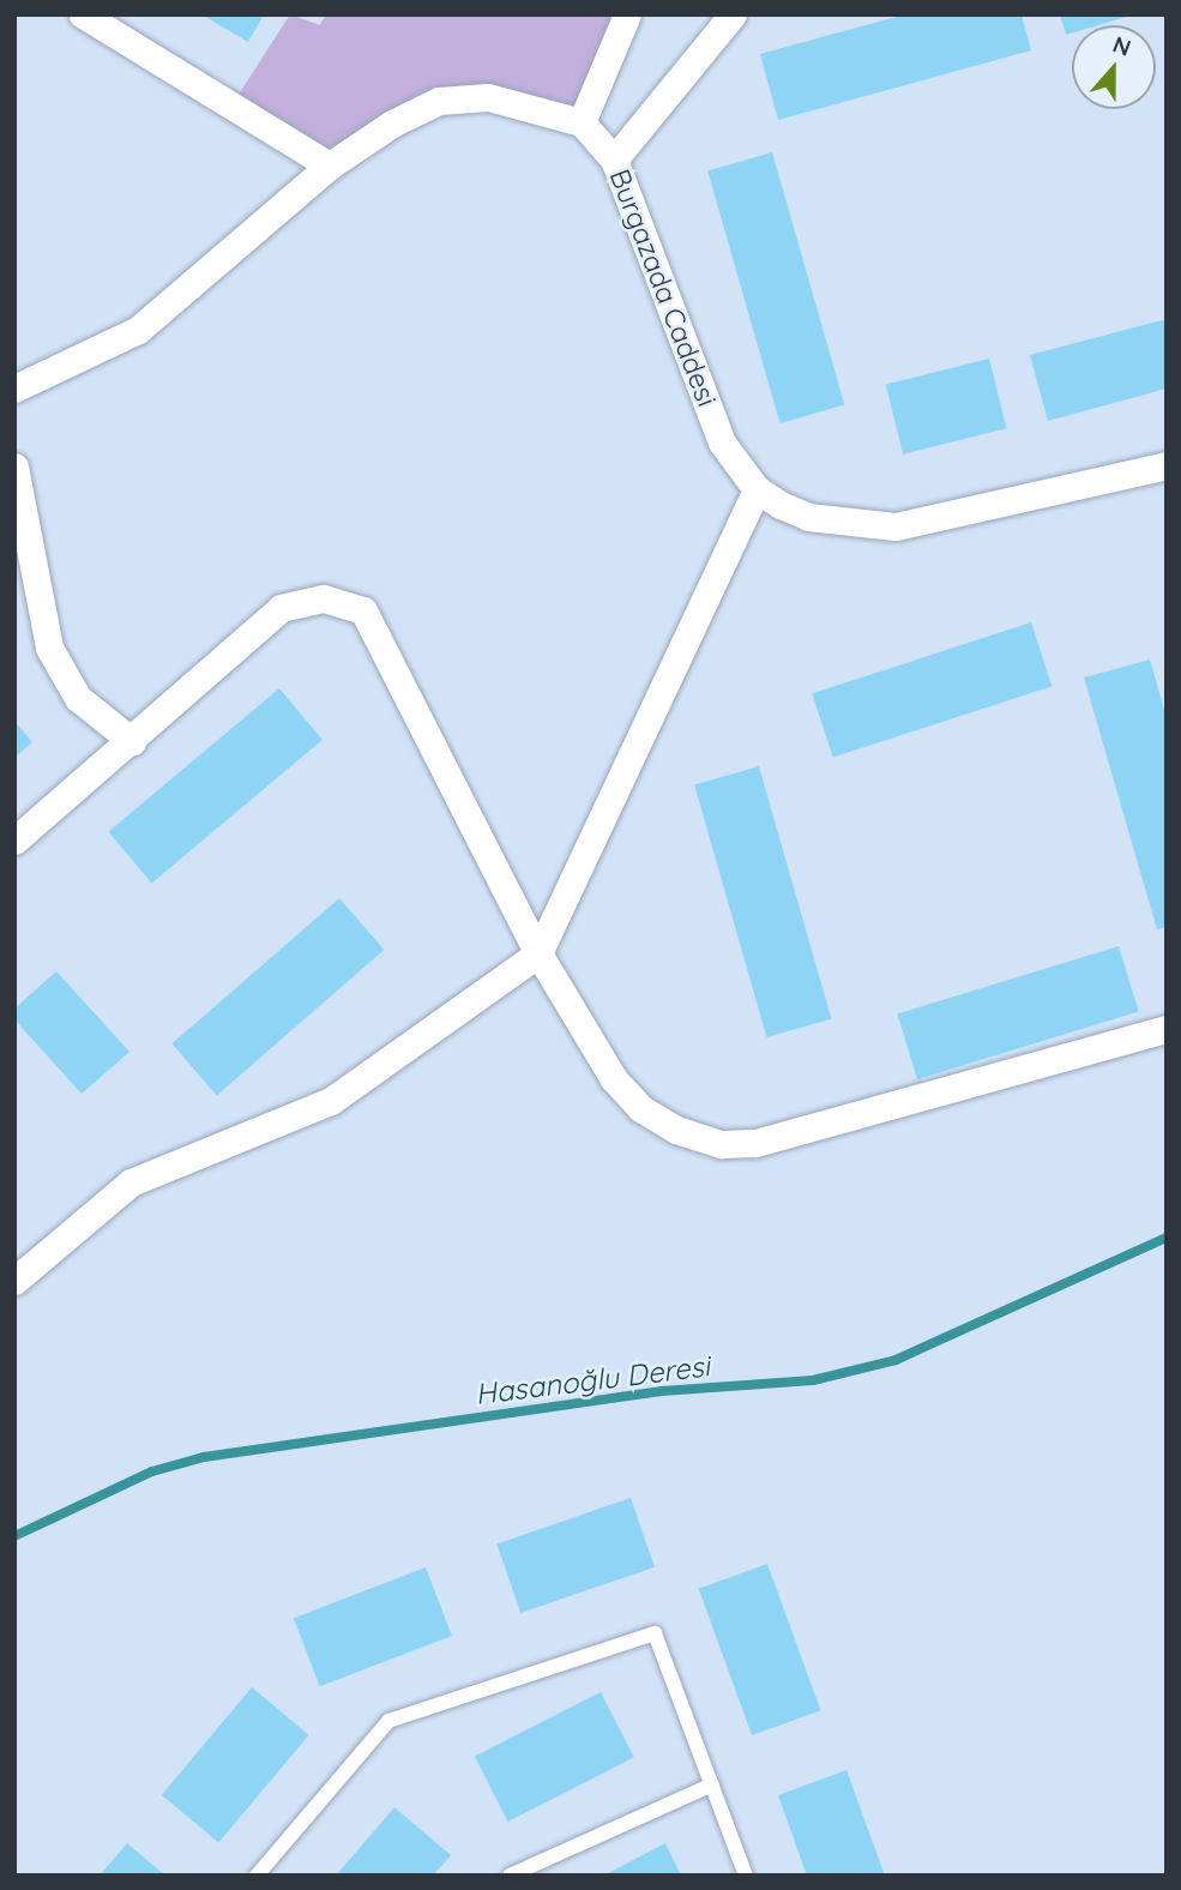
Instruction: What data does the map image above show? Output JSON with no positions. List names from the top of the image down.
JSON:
{
  "streets": {
    "street": ["Burgazada Caddesi"]
  },
  "water": ["Hasanoğlu Deresi"],
  "north": "top"
}
